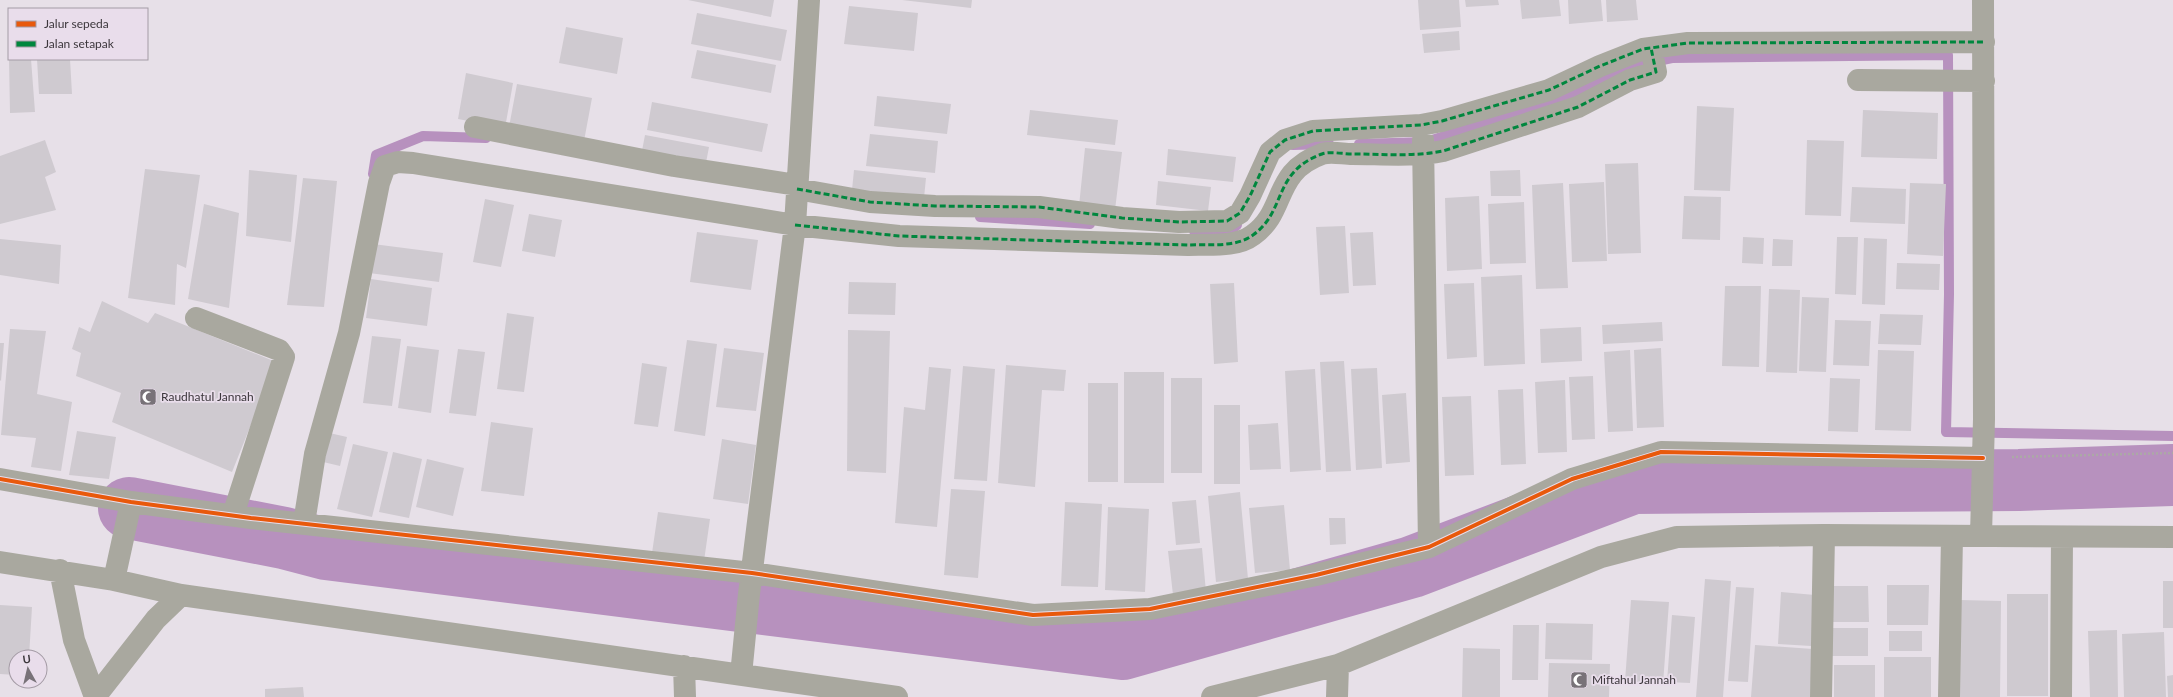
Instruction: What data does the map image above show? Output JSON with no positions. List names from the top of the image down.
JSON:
{
  "places": {
    "mosque": ["Raudhatul Jannah", "Miftahul Jannah"]
  },
  "legend": ["Jalur sepeda", "Jalan setapak"],
  "north": "top"
}
